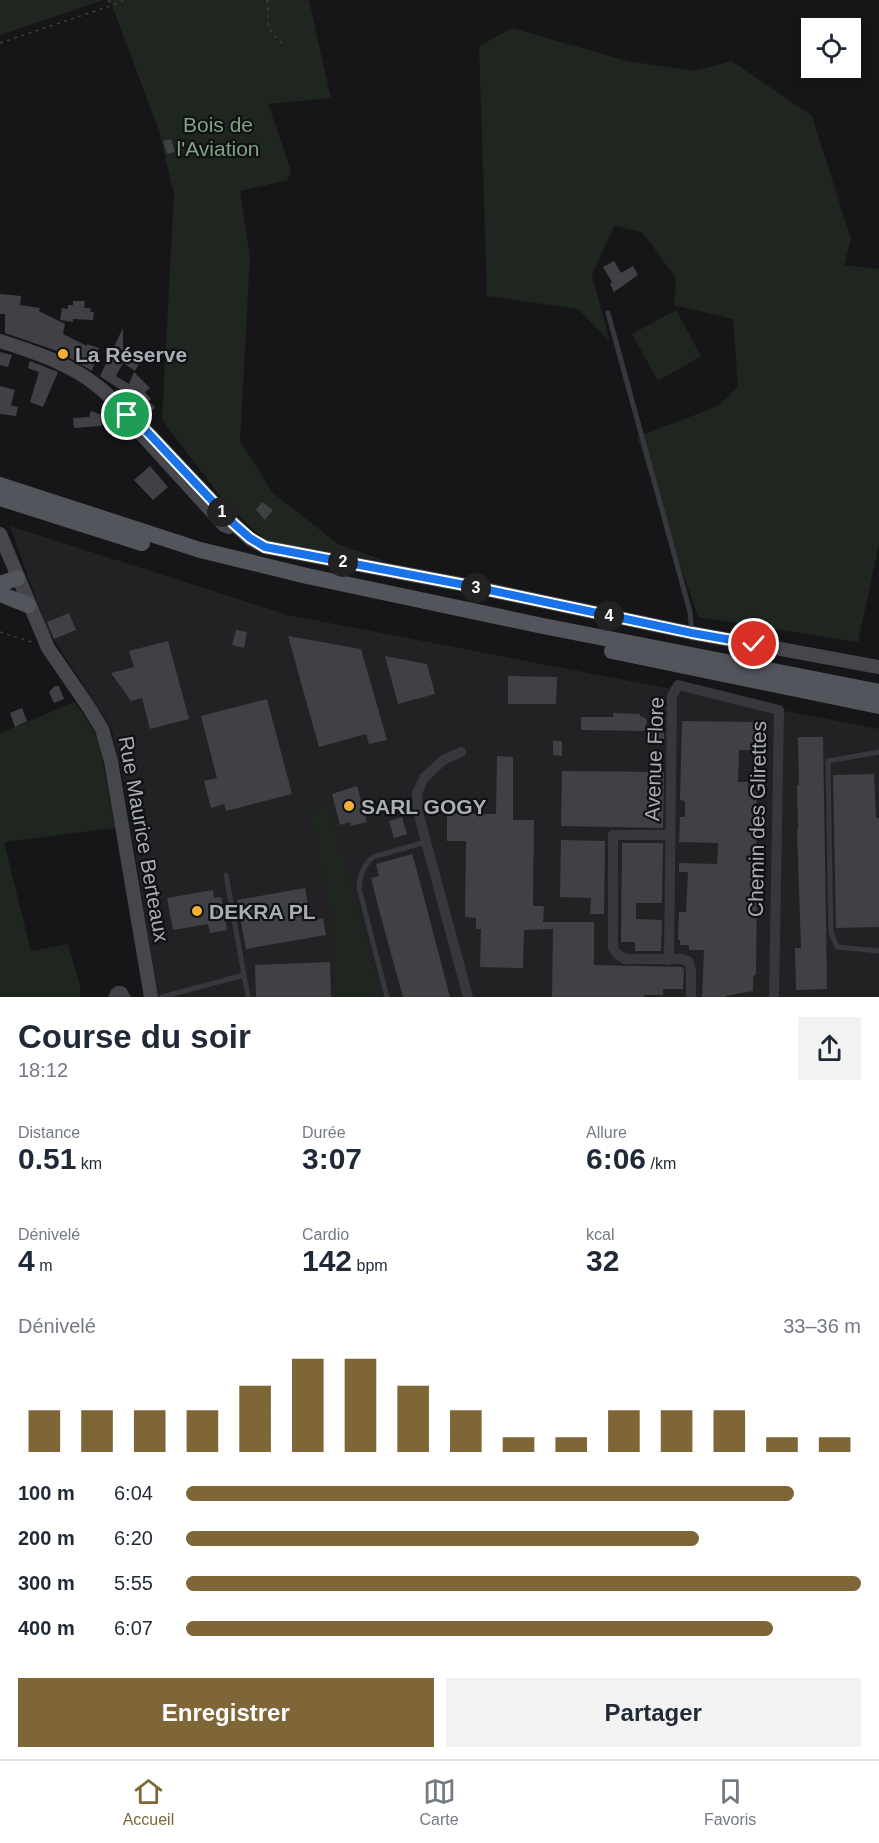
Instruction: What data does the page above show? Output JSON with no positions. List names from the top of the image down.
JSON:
{
  "streets": {
    "street": ["Avenue Flore", "Chemin des Glirettes", "Rue Maurice Berteaux"]
  },
  "crossings": [
    ["Avenue Flore", "Chemin des Glirettes"]
  ],
  "parks": ["Bois de l'Aviation"],
  "places": ["La Réserve", "SARL GOGY", "DEKRA PL"],
  "page": {
    "pins": [
      "1",
      "2",
      "3",
      "4"
    ],
    "heading": ["Course du soir", "18:12"],
    "stats": [
      ["Distance", "0.51 km"],
      ["Durée", "3:07"],
      ["Allure", "6:06 /km"],
      ["Dénivelé", "4 m"],
      ["Cardio", "142 bpm"],
      ["kcal", "32"]
    ],
    "chart": ["Dénivelé", "33–36 m"],
    "list": [
      {
        "name": "100 m",
        "note": "6:04"
      },
      {
        "name": "200 m",
        "note": "6:20"
      },
      {
        "name": "300 m",
        "note": "5:55"
      },
      {
        "name": "400 m",
        "note": "6:07"
      }
    ],
    "buttons": ["Enregistrer", "Partager"],
    "tabs": ["Accueil", "Carte", "Favoris"]
  }
}
